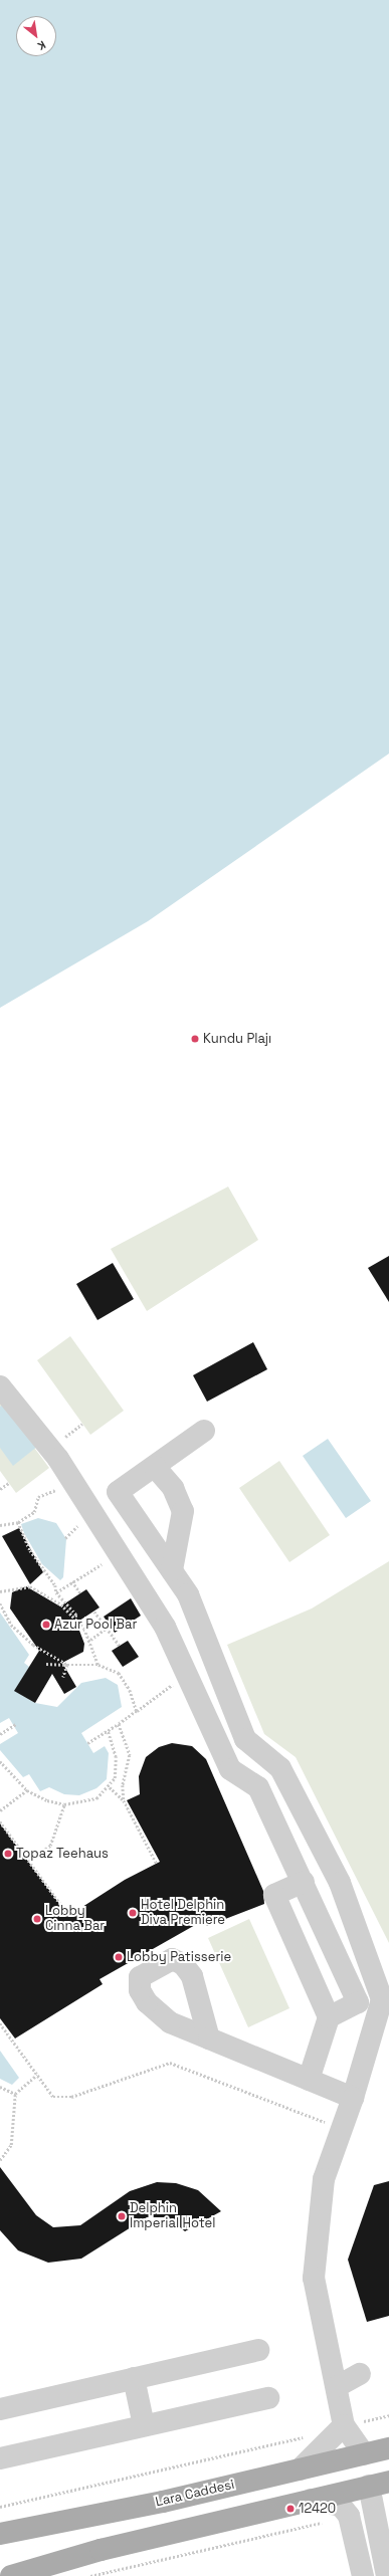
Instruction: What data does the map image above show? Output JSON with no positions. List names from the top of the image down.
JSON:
{
  "streets": {
    "main road": ["Lara Caddesi"]
  },
  "places": [
    "Kundu Plajı",
    "Azur Pool Bar",
    "Topaz Teehaus",
    "Hotel Delphin Diva Premiere",
    "Lobby Cinna Bar",
    "Lobby Patisserie",
    "Delphin Imperial Hotel",
    "12420"
  ],
  "north": "bottom right"
}
